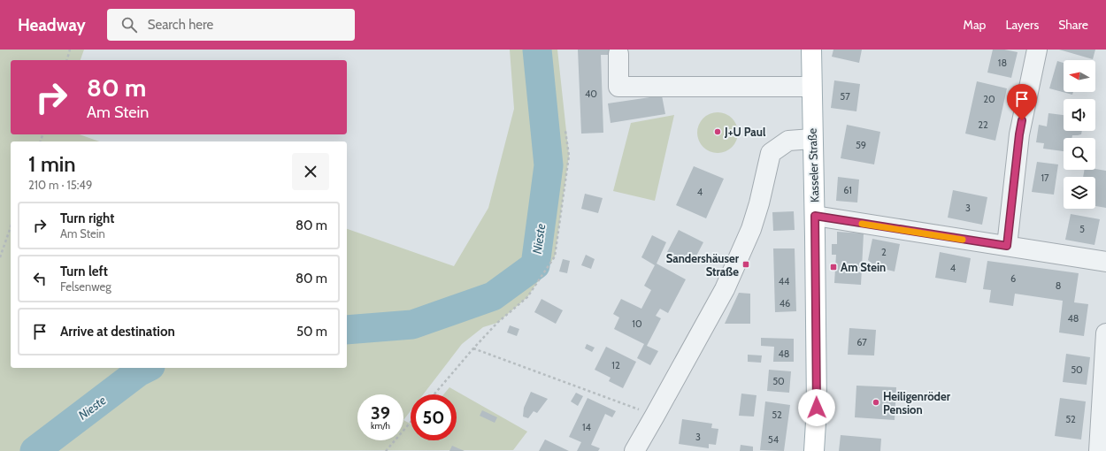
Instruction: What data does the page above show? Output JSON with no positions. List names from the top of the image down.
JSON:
{
  "streets": {
    "main road": ["Kasseler Straße"]
  },
  "water": ["Nieste"],
  "places": {
    "other": ["J+U Paul", "Heiligenröder Pension"],
    "transit": ["Sandershäuser Straße", "Am Stein"]
  },
  "house_numbers": [
    "18",
    "40",
    "57",
    "20",
    "22",
    "59",
    "17",
    "61",
    "4",
    "3",
    "5",
    "2",
    "4",
    "6",
    "44",
    "8",
    "46",
    "48",
    "10",
    "67",
    "48",
    "12",
    "50",
    "50",
    "52",
    "52",
    "14",
    "3",
    "54"
  ],
  "north": "left",
  "page": {
    "header": "Headway",
    "search": "Search here",
    "nav": ["Map", "Layers", "Share"],
    "turn": ["80 m", "Am Stein"],
    "heading": ["1 min", "210 m · 15:49"],
    "list": [
      {
        "name": "Turn right",
        "note": "Am Stein",
        "value": "80 m"
      },
      {
        "name": "Turn left",
        "note": "Felsenweg",
        "value": "80 m"
      },
      {
        "name": "Arrive at destination",
        "value": "50 m"
      }
    ],
    "speed": "39 km/h",
    "limit": "50"
  }
}
